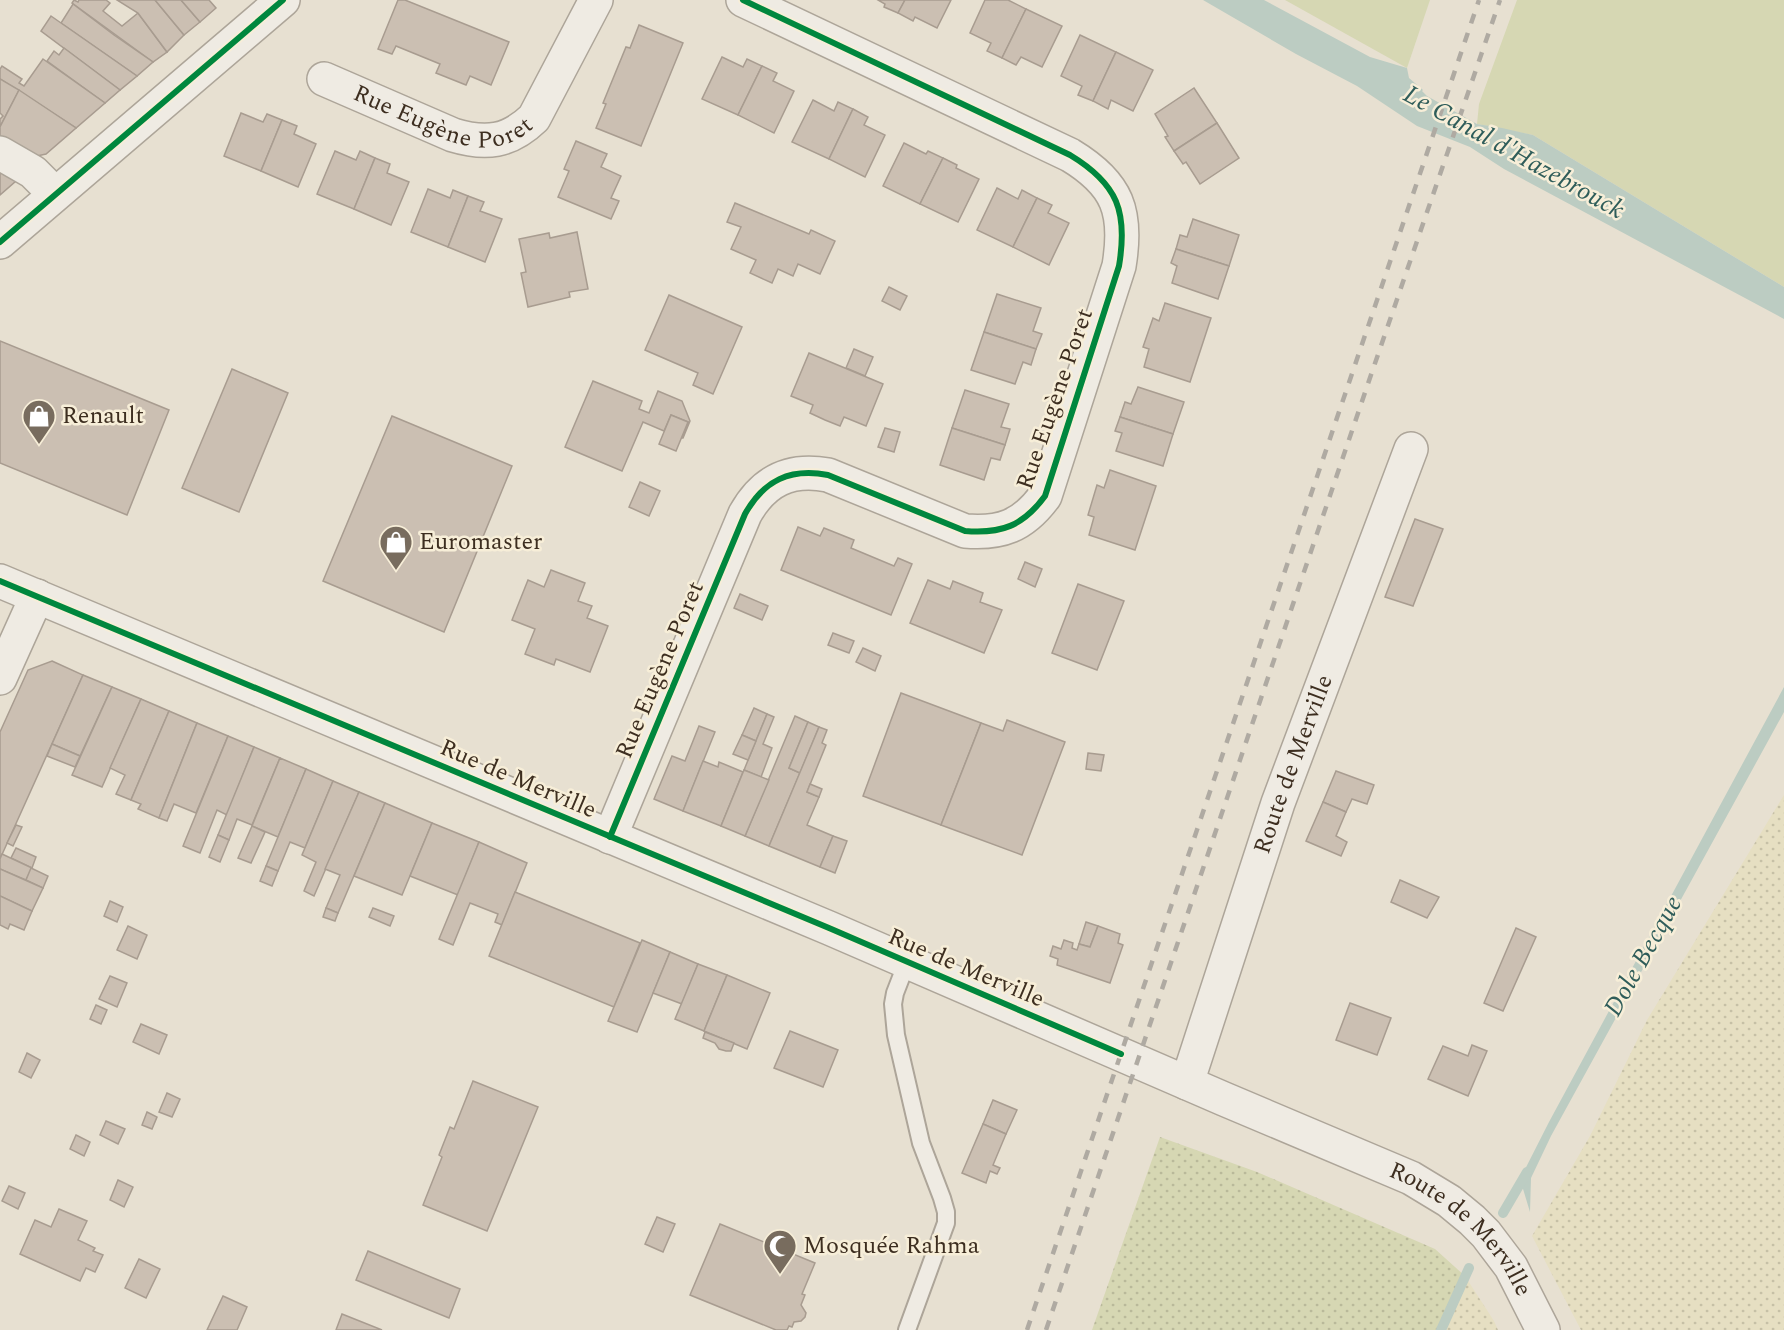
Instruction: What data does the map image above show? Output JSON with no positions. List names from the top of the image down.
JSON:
{
  "streets": {
    "street": ["Rue Eugène Poret", "Route de Merville", "Rue de Merville"]
  },
  "crossings": [
    ["Rue Eugène Poret", "Rue de Merville"],
    ["Route de Merville", "Rue de Merville"]
  ],
  "water": ["Le Canal d'Hazebrouck", "Dole Becque"],
  "places": {
    "shop": ["Renault", "Euromaster"],
    "mosque": ["Mosquée Rahma"]
  }
}
